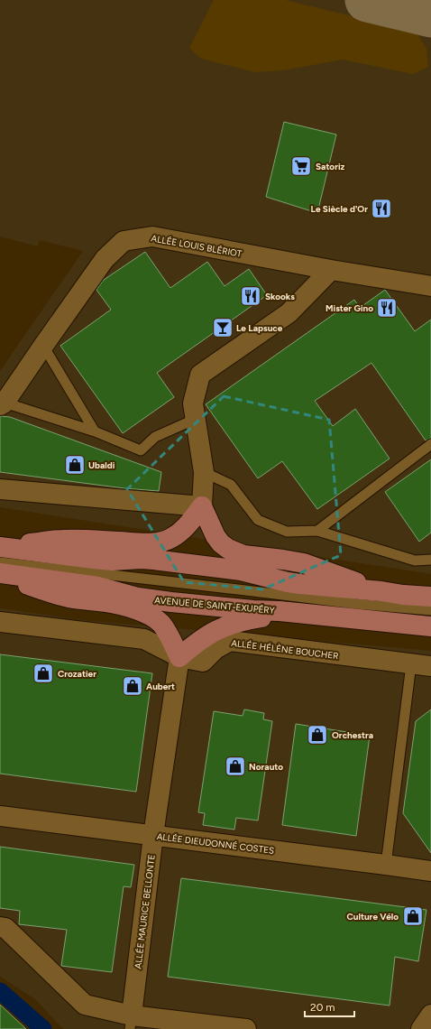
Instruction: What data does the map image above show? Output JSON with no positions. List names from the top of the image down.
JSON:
{
  "streets": {
    "main road": ["AVENUE DE SAINT-EXUPÉRY"],
    "street": [
      "ALLÉE LOUIS BLÉRIOT",
      "ALLÉE HÉLÈNE BOUCHER",
      "ALLÉE DIEUDONNÉ COSTES",
      "ALLÉE MAURICE BELLONTE"
    ]
  },
  "crossings": [
    ["ALLÉE HÉLÈNE BOUCHER", "ALLÉE MAURICE BELLONTE"],
    ["ALLÉE DIEUDONNÉ COSTES", "ALLÉE MAURICE BELLONTE"]
  ],
  "places": {
    "supermarket": ["Satoriz"],
    "restaurant": ["Le Siècle d'Or", "Skooks", "Mister Gino"],
    "bar": ["Le Lapsuce"],
    "shop": [
      "Ubaldi",
      "Crozatier",
      "Aubert",
      "Orchestra",
      "Norauto",
      "Culture Vélo"
    ]
  },
  "scale_bar": "20 m"
}
